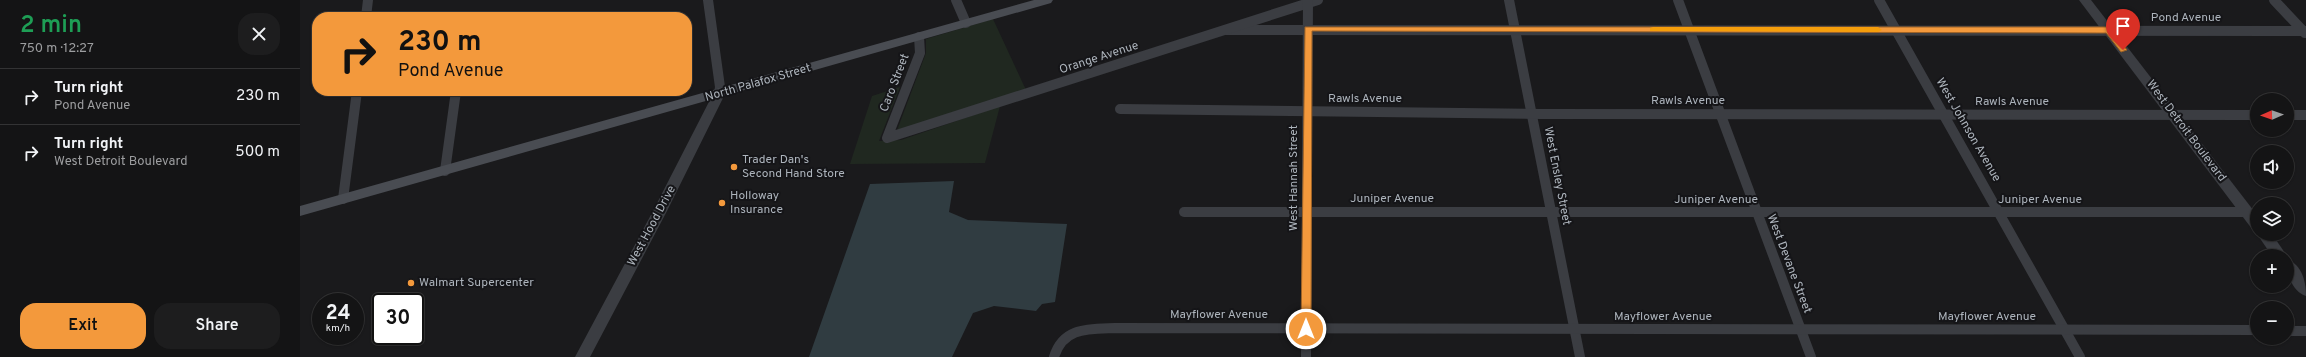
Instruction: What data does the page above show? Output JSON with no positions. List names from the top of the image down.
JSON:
{
  "streets": {
    "main road": ["North Palafox Street"],
    "street": [
      "Pond Avenue",
      "Orange Avenue",
      "Caro Street",
      "Rawls Avenue",
      "West Johnson Avenue",
      "West Detroit Boulevard",
      "West Ensley Street",
      "West Hannah Street",
      "Juniper Avenue",
      "West Hood Drive",
      "West Devane Street",
      "Mayflower Avenue"
    ]
  },
  "crossings": [
    ["Pond Avenue", "Orange Avenue"],
    ["Pond Avenue", "West Johnson Avenue"],
    ["Pond Avenue", "West Detroit Boulevard"],
    ["Pond Avenue", "West Ensley Street"],
    ["Pond Avenue", "West Hannah Street"],
    ["Pond Avenue", "West Devane Street"],
    ["Orange Avenue", "Caro Street"],
    ["Orange Avenue", "West Hannah Street"],
    ["North Palafox Street", "Caro Street"],
    ["North Palafox Street", "West Hood Drive"],
    ["Rawls Avenue", "West Johnson Avenue"],
    ["Rawls Avenue", "West Detroit Boulevard"],
    ["Rawls Avenue", "West Ensley Street"],
    ["Rawls Avenue", "West Hannah Street"],
    ["Rawls Avenue", "West Devane Street"],
    ["West Johnson Avenue", "Juniper Avenue"],
    ["West Johnson Avenue", "Mayflower Avenue"],
    ["West Detroit Boulevard", "Juniper Avenue"],
    ["West Ensley Street", "Juniper Avenue"],
    ["West Ensley Street", "Mayflower Avenue"],
    ["West Hannah Street", "Juniper Avenue"],
    ["West Hannah Street", "Mayflower Avenue"],
    ["Juniper Avenue", "West Devane Street"],
    ["West Devane Street", "Mayflower Avenue"]
  ],
  "places": ["Trader Dan's Second Hand Store", "Holloway Insurance", "Walmart Supercenter"],
  "north": "left",
  "page": {
    "heading": ["2 min", "750 m · 12:27"],
    "turn": ["230 m", "Pond Avenue"],
    "list": [
      {
        "name": "Turn right",
        "note": "Pond Avenue",
        "value": "230 m"
      },
      {
        "name": "Turn right",
        "note": "West Detroit Boulevard",
        "value": "500 m"
      }
    ],
    "map_buttons": ["+", "−"],
    "speed": "24 km/h",
    "limit": "30",
    "buttons": ["Exit", "Share"]
  }
}
